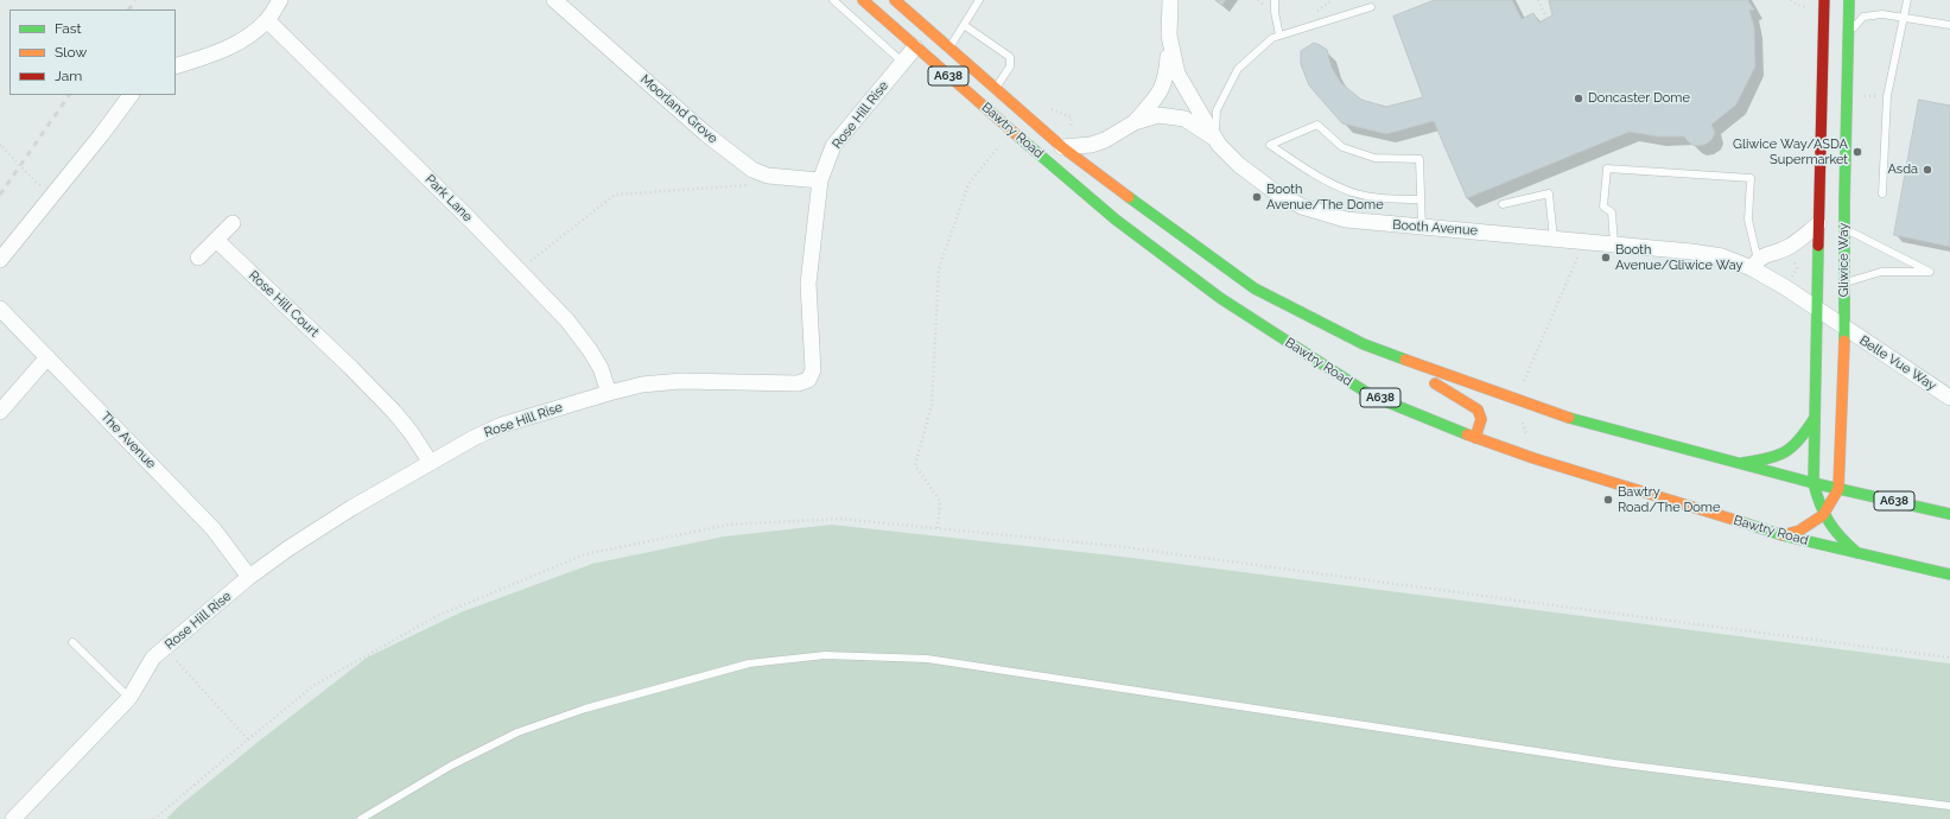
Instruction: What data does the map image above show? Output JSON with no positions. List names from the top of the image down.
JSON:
{
  "streets": {
    "main road": ["A638", "Bawtry Road", "Gliwice Way"],
    "street": [
      "Moorland Grove",
      "Rose Hill Rise",
      "Park Lane",
      "Booth Avenue",
      "Rose Hill Court",
      "Belle Vue Way",
      "The Avenue"
    ]
  },
  "crossings": [
    ["Moorland Grove", "Rose Hill Rise"],
    ["Rose Hill Rise", "Bawtry Road"],
    ["Rose Hill Rise", "Park Lane"],
    ["Rose Hill Rise", "Rose Hill Court"],
    ["Rose Hill Rise", "The Avenue"],
    ["Bawtry Road", "Gliwice Way"],
    ["Booth Avenue", "Gliwice Way"],
    ["Booth Avenue", "Belle Vue Way"],
    ["Gliwice Way", "Belle Vue Way"]
  ],
  "places": [
    "Doncaster Dome",
    "Gliwice Way/ASDA Supermarket",
    "Asda",
    "Booth Avenue/The Dome",
    "Booth Avenue/Gliwice Way",
    "Bawtry Road/The Dome"
  ],
  "legend": ["Fast", "Slow", "Jam"]
}
